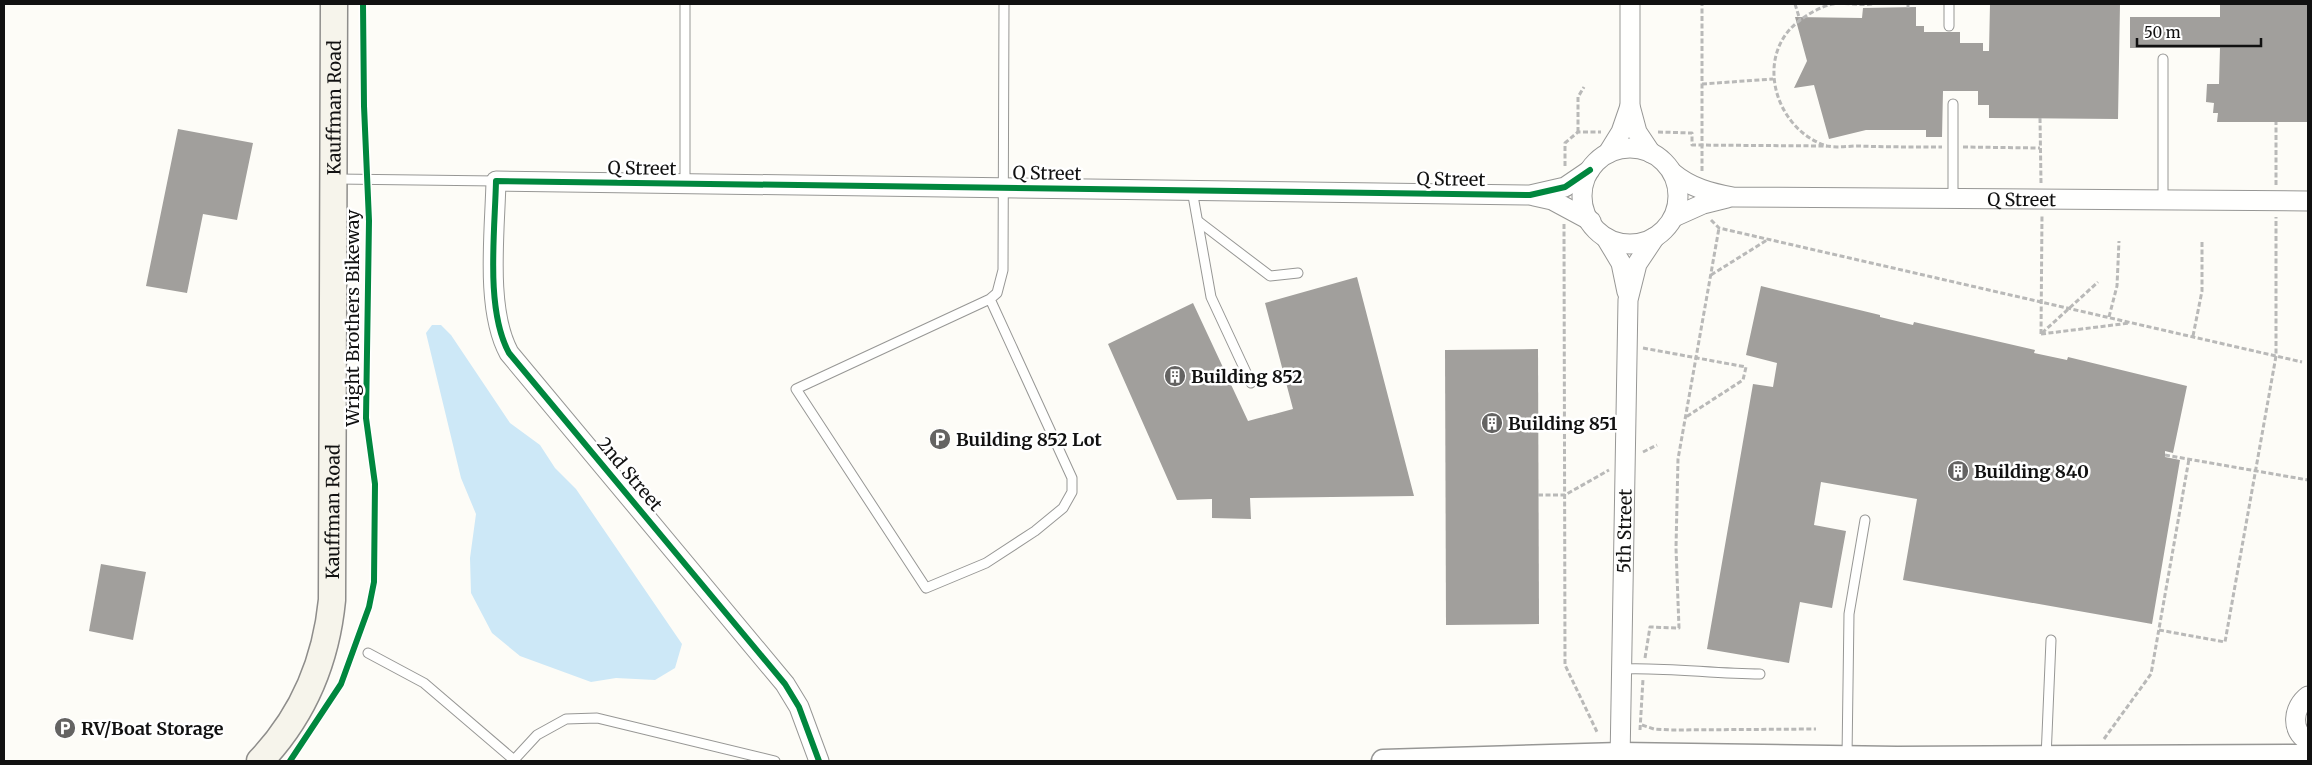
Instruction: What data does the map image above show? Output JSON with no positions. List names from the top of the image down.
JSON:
{
  "streets": {
    "main road": ["Kauffman Road"],
    "street": ["Q Street", "2nd Street", "5th Street"],
    "cycle path": ["Wright Brothers Bikeway"]
  },
  "crossings": [
    ["Kauffman Road", "Q Street"],
    ["Q Street", "2nd Street"],
    ["Q Street", "5th Street"]
  ],
  "places": {
    "building": ["Building 852", "Building 851", "Building 840"],
    "parking": ["Building 852 Lot", "RV/Boat Storage"]
  },
  "scale_bar": "50 m"
}
